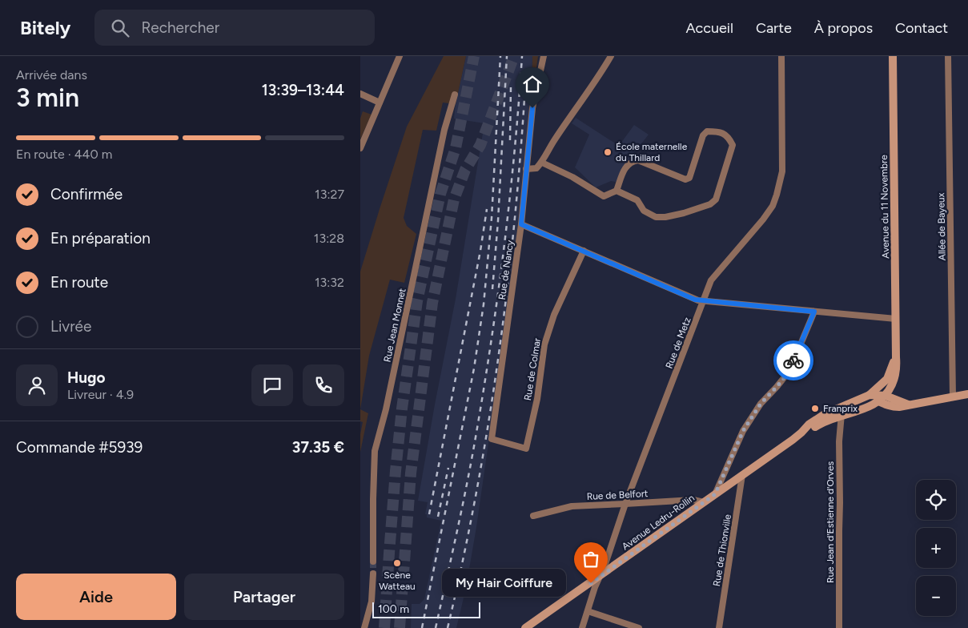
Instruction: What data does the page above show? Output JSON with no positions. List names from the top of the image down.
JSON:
{
  "streets": {
    "street": [
      "Avenue du 11 Novembre",
      "Allée de Bayeux",
      "Rue de Nancy",
      "Rue Jean Monnet",
      "Rue de Metz",
      "Rue de Colmar",
      "Rue de Belfort",
      "Avenue Ledru-Rollin",
      "Rue Jean d'Estienne d'Orves",
      "Rue de Thionville"
    ]
  },
  "crossings": [
    ["Avenue du 11 Novembre", "Avenue Ledru-Rollin"],
    ["Rue de Nancy", "Rue de Colmar"],
    ["Rue de Metz", "Rue de Belfort"],
    ["Rue de Metz", "Avenue Ledru-Rollin"],
    ["Rue de Belfort", "Avenue Ledru-Rollin"],
    ["Avenue Ledru-Rollin", "Rue Jean d'Estienne d'Orves"],
    ["Avenue Ledru-Rollin", "Rue de Thionville"]
  ],
  "places": [
    "École maternelle du Thillard",
    "Franprix",
    "Scène Watteau",
    "My Hair Coiffure"
  ],
  "scale_bar": "100 m",
  "page": {
    "header": "Bitely",
    "search": "Rechercher",
    "nav": [
      "Accueil",
      "Carte",
      "À propos",
      "Contact"
    ],
    "heading": ["3 min", "Arrivée dans", "13:39–13:44"],
    "panel": [
      "Hugo",
      "Livreur · 4.9",
      "Commande #5939",
      "37.35 €"
    ],
    "bar": "En route · 440 m",
    "list": [
      ["Confirmée", "13:27"],
      ["En préparation", "13:28"],
      ["En route", "13:32"],
      "Livrée"
    ],
    "map_buttons": ["+", "−"],
    "buttons": ["Aide", "Partager"],
    "bubble": "My Hair Coiffure",
    "scale": "100 m"
  }
}
